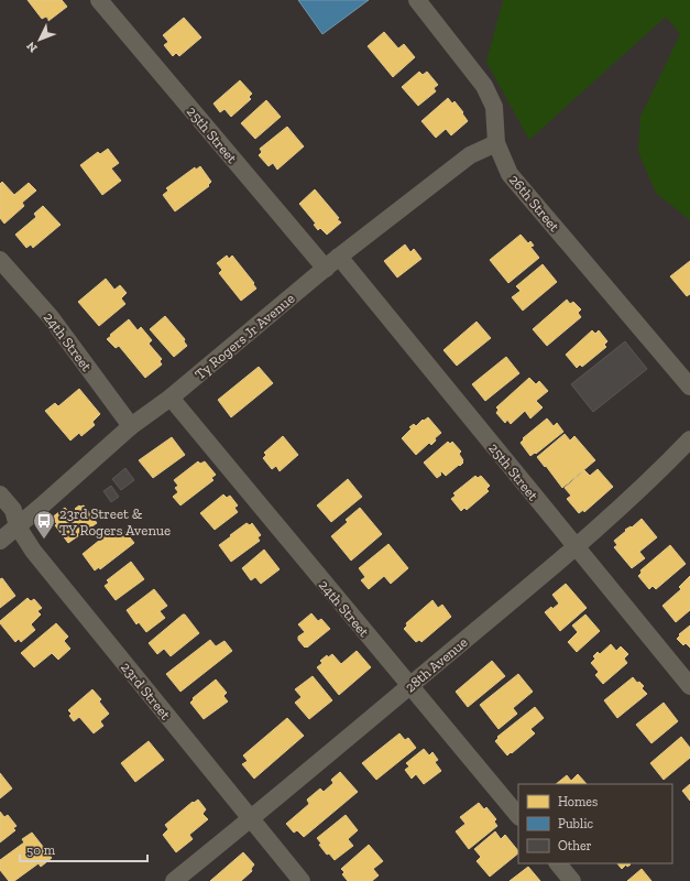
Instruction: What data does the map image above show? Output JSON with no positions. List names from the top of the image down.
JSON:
{
  "streets": {
    "street": [
      "25th Street",
      "26th Street",
      "Ty Rogers Jr Avenue",
      "24th Street",
      "28th Avenue",
      "23rd Street"
    ]
  },
  "crossings": [
    ["25th Street", "Ty Rogers Jr Avenue"],
    ["25th Street", "28th Avenue"],
    ["26th Street", "Ty Rogers Jr Avenue"],
    ["Ty Rogers Jr Avenue", "24th Street"],
    ["Ty Rogers Jr Avenue", "23rd Street"],
    ["24th Street", "28th Avenue"],
    ["28th Avenue", "23rd Street"]
  ],
  "places": {
    "bus stop": ["23rd Street & TY Rogers Avenue"]
  },
  "legend": ["Homes", "Public", "Other"],
  "scale_bar": "50 m",
  "north": "bottom left"
}
